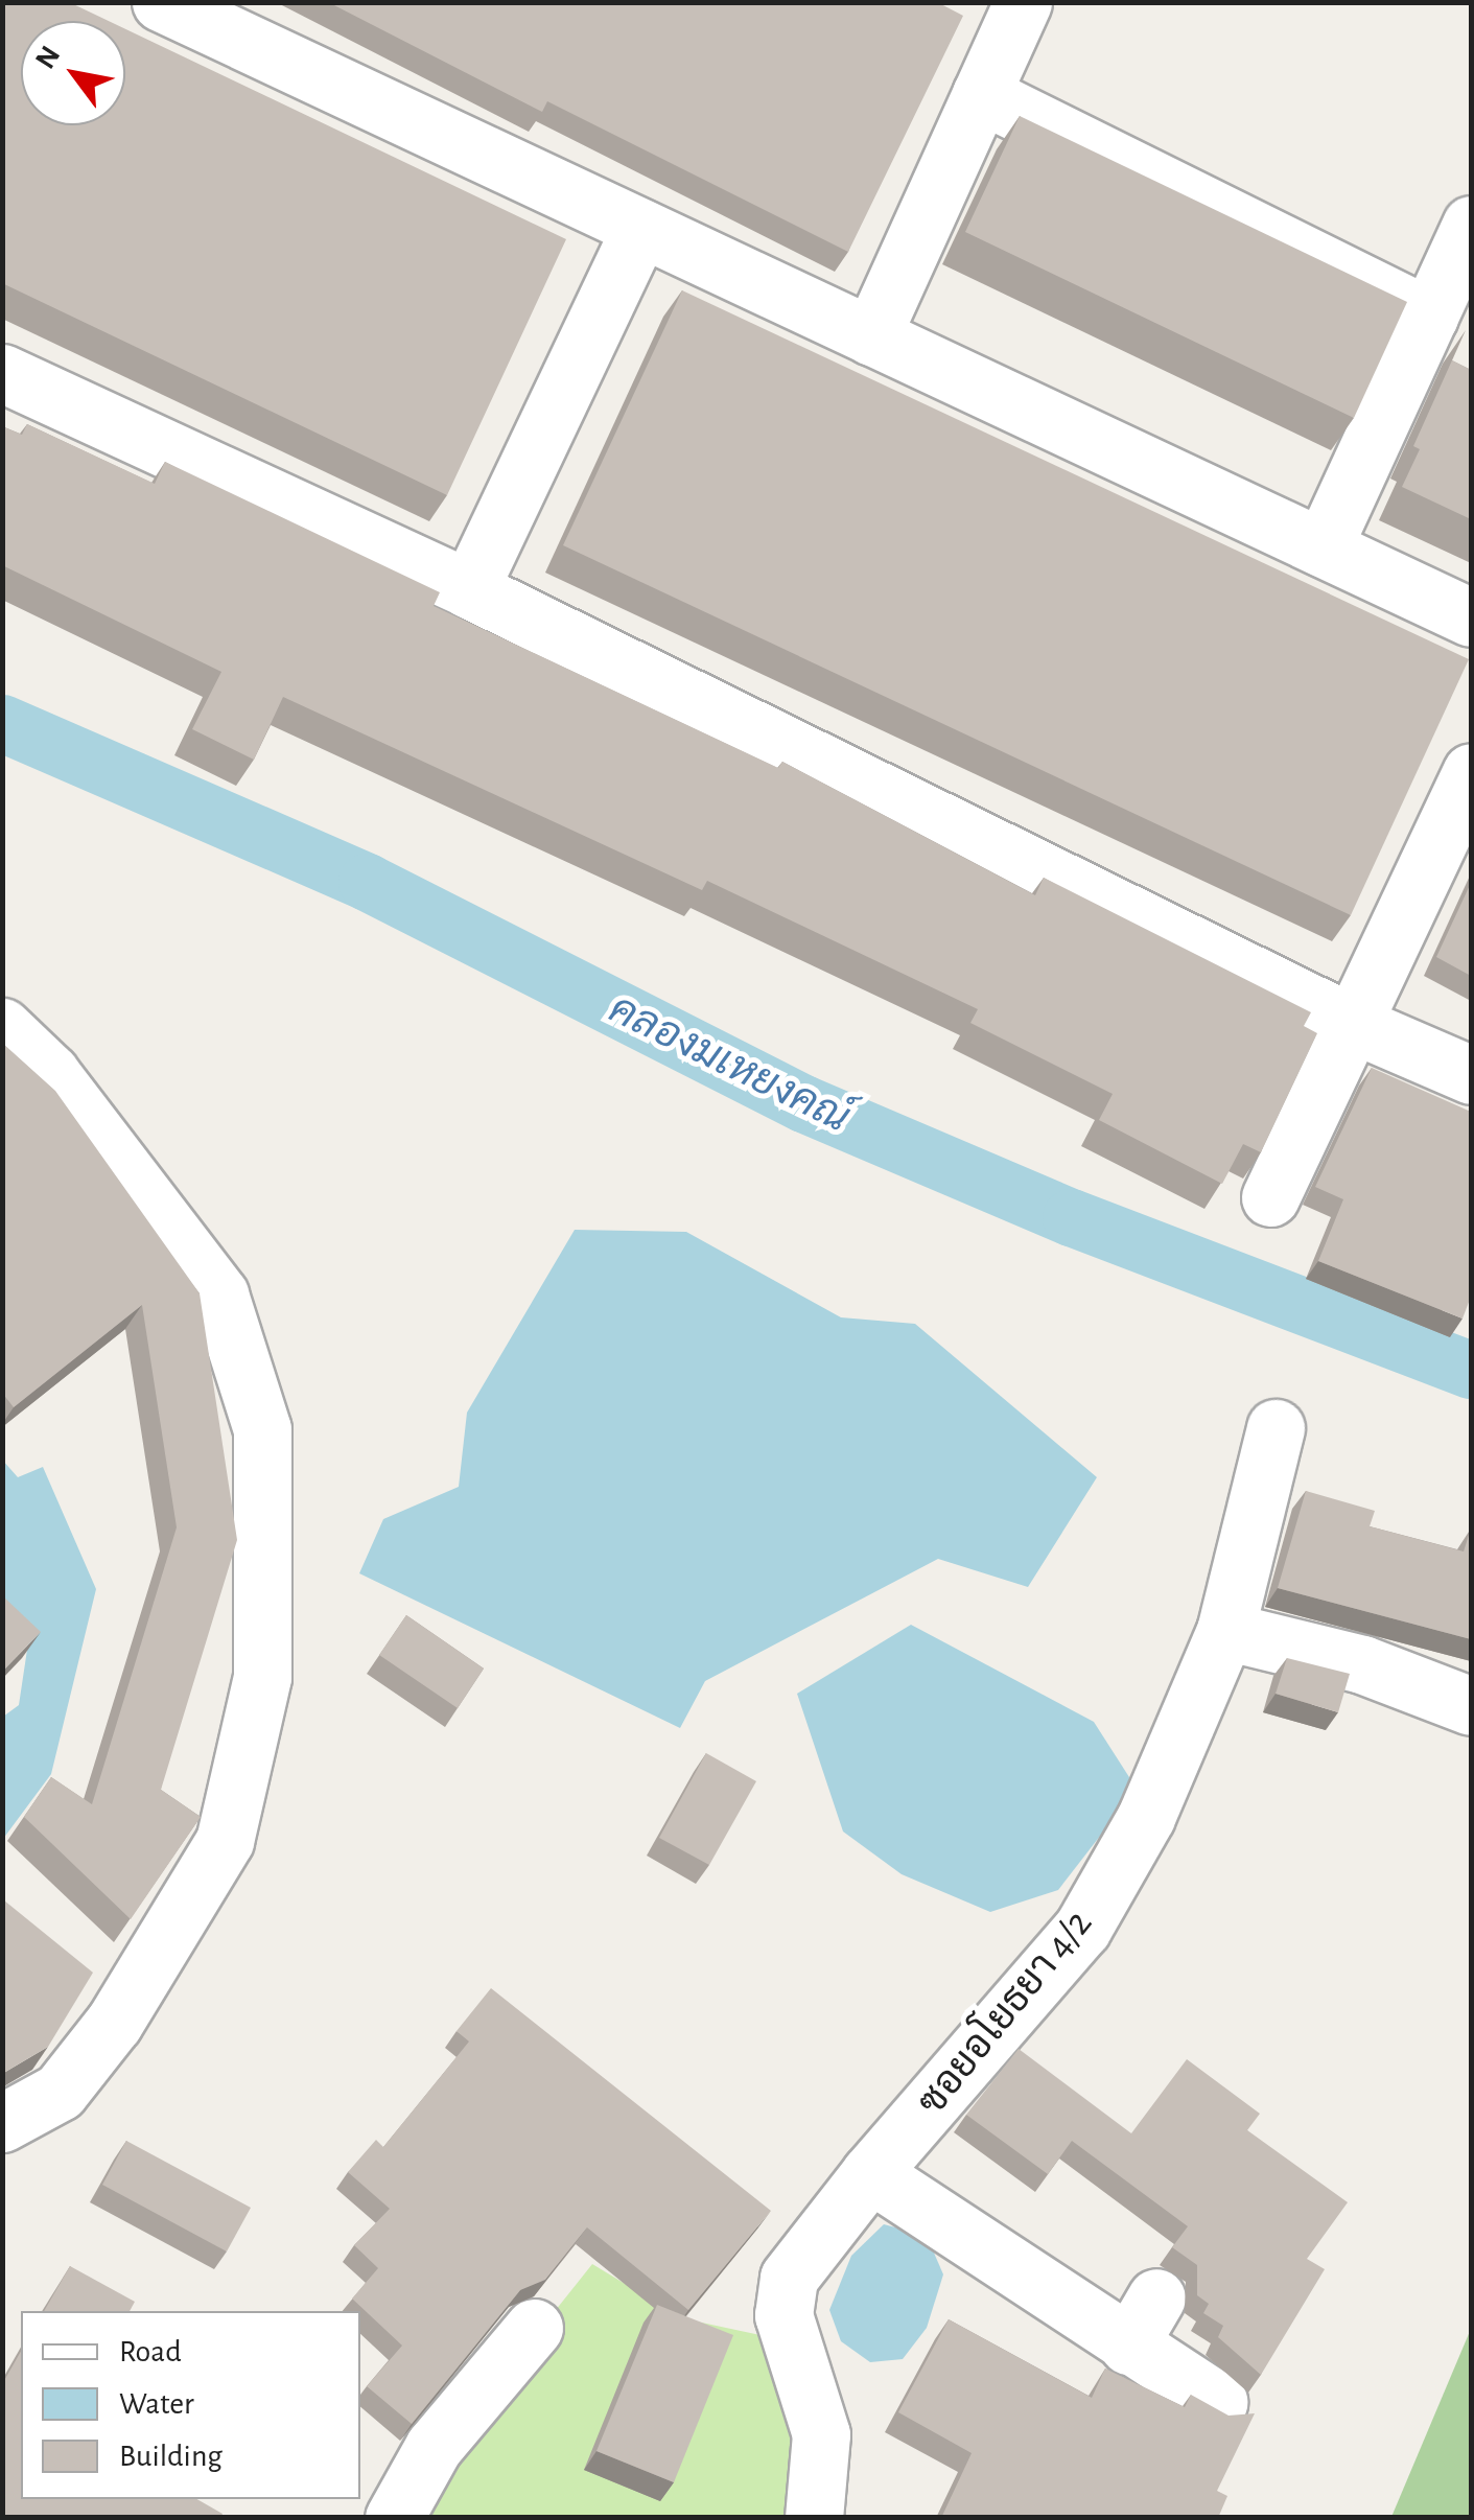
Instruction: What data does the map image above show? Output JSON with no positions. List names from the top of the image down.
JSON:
{
  "streets": {
    "street": ["ซอยอโยธยา 4/2"]
  },
  "water": ["คลองมเหยงคณ์"],
  "legend": ["Road", "Water", "Building"],
  "north": "top left"
}
